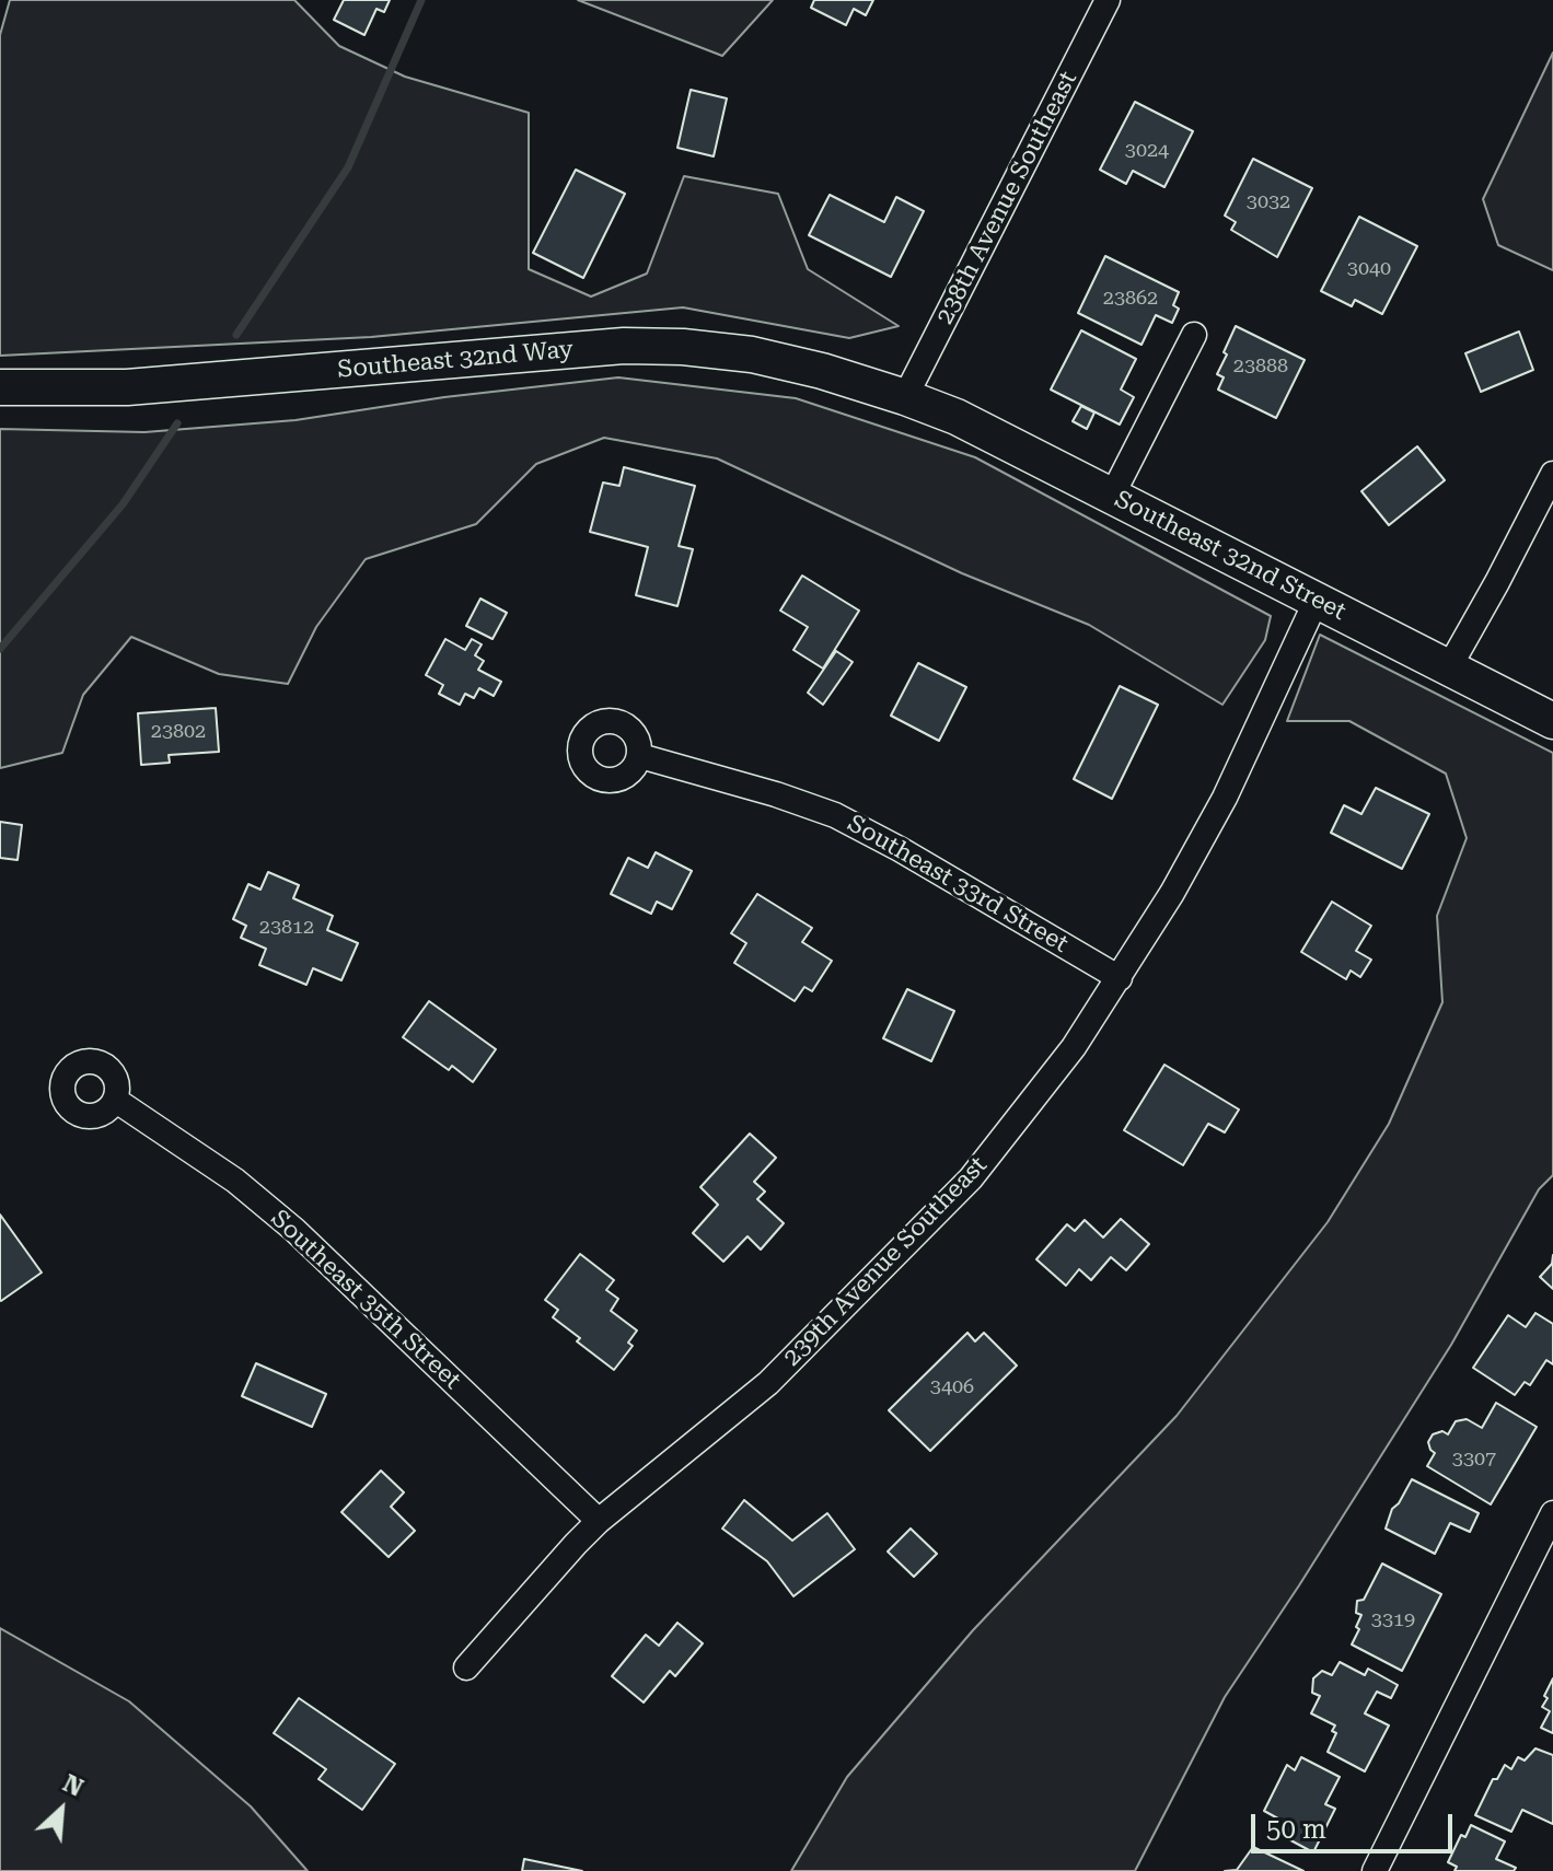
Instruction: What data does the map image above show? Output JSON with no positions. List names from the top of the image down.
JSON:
{
  "streets": {
    "street": [
      "238th Avenue Southeast",
      "Southeast 32nd Way",
      "Southeast 32nd Street",
      "Southeast 33rd Street",
      "239th Avenue Southeast",
      "Southeast 35th Street"
    ]
  },
  "crossings": [
    ["238th Avenue Southeast", "Southeast 32nd Way"],
    ["238th Avenue Southeast", "Southeast 32nd Street"],
    ["Southeast 32nd Way", "Southeast 32nd Street"],
    ["Southeast 32nd Street", "239th Avenue Southeast"],
    ["Southeast 33rd Street", "239th Avenue Southeast"],
    ["239th Avenue Southeast", "Southeast 35th Street"]
  ],
  "house_numbers": [
    "3024",
    "3032",
    "3040",
    "23862",
    "23888",
    "23802",
    "23812",
    "3406",
    "3307",
    "3319"
  ],
  "scale_bar": "50 m",
  "north": "top right"
}
